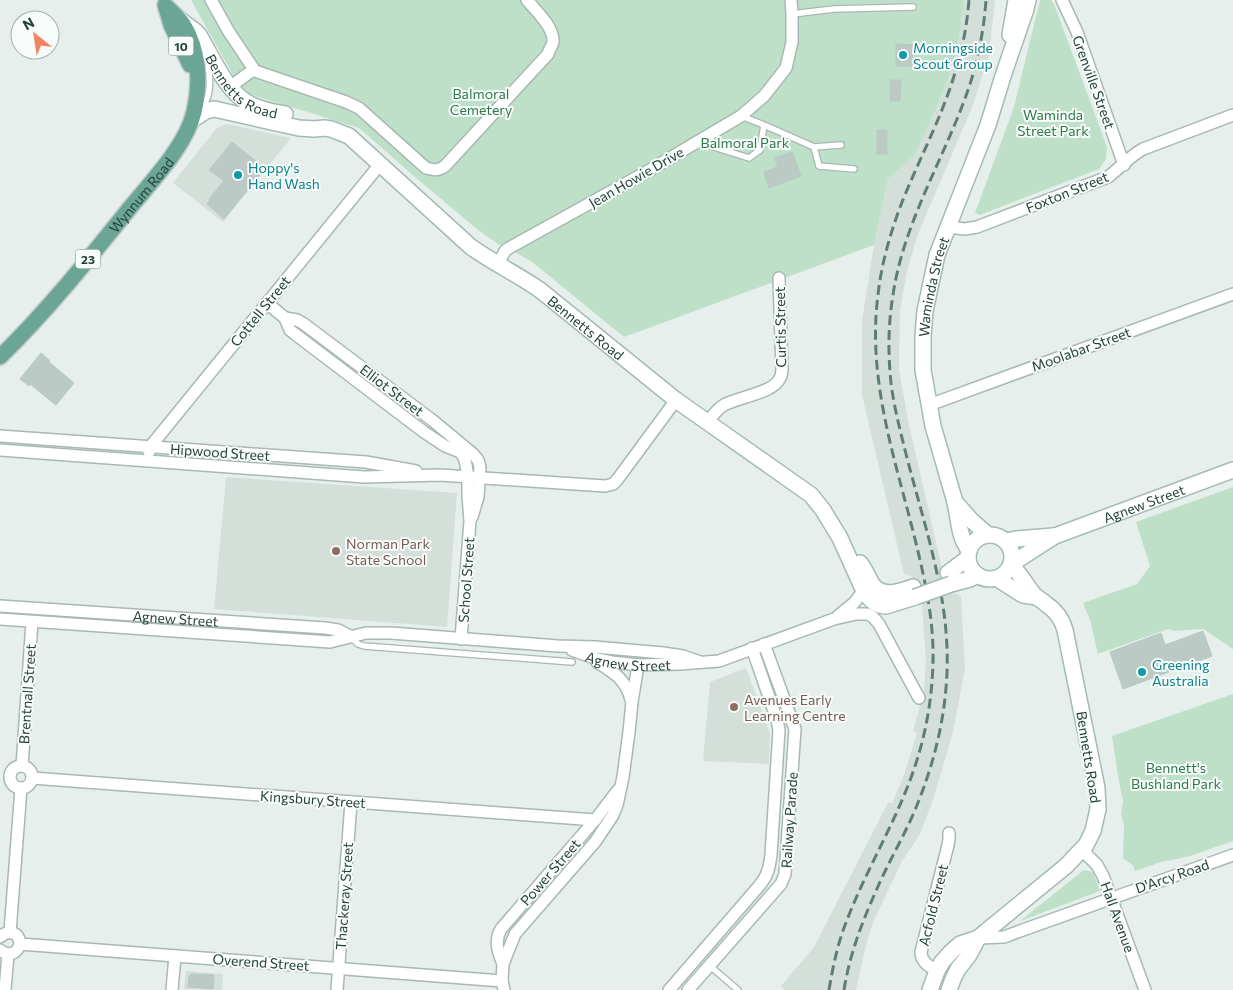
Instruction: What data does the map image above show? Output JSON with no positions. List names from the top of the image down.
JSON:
{
  "streets": {
    "main road": [
      "10",
      "Bennetts Road",
      "Wynnum Road",
      "23",
      "Waminda Street",
      "Agnew Street"
    ],
    "street": [
      "Grenville Street",
      "Jean Howie Drive",
      "Foxton Street",
      "Cottell Street",
      "Curtis Street",
      "Moolabar Street",
      "Elliot Street",
      "Hipwood Street",
      "School Street",
      "Brentnall Street",
      "Kingsbury Street",
      "Railway Parade",
      "Power Street",
      "D'Arcy Road",
      "Thackeray Street",
      "Acfold Street",
      "Hall Avenue",
      "Overend Street"
    ]
  },
  "crossings": [
    ["10", "Bennetts Road"],
    ["10", "Wynnum Road"],
    ["10", "Waminda Street"],
    ["10", "Agnew Street"],
    ["Bennetts Road", "Jean Howie Drive"],
    ["Bennetts Road", "Wynnum Road"],
    ["Bennetts Road", "Waminda Street"],
    ["Bennetts Road", "Cottell Street"],
    ["Bennetts Road", "Curtis Street"],
    ["Bennetts Road", "Hipwood Street"],
    ["Bennetts Road", "Agnew Street"],
    ["Bennetts Road", "D'Arcy Road"],
    ["Bennetts Road", "Acfold Street"],
    ["Bennetts Road", "Hall Avenue"],
    ["Grenville Street", "Foxton Street"],
    ["Foxton Street", "Waminda Street"],
    ["Waminda Street", "Moolabar Street"],
    ["Waminda Street", "Agnew Street"],
    ["Cottell Street", "Elliot Street"],
    ["Cottell Street", "Hipwood Street"],
    ["Elliot Street", "Hipwood Street"],
    ["Elliot Street", "School Street"],
    ["Hipwood Street", "School Street"],
    ["Agnew Street", "School Street"],
    ["Agnew Street", "Brentnall Street"],
    ["Agnew Street", "Railway Parade"],
    ["Agnew Street", "Power Street"],
    ["Brentnall Street", "Kingsbury Street"],
    ["Kingsbury Street", "Power Street"],
    ["Kingsbury Street", "Thackeray Street"],
    ["Power Street", "Overend Street"],
    ["D'Arcy Road", "Hall Avenue"],
    ["Thackeray Street", "Overend Street"]
  ],
  "parks": [
    "Balmoral Cemetery",
    "Waminda Street Park",
    "Balmoral Park",
    "Bennett's Bushland Park"
  ],
  "places": [
    "Morningside Scout Group",
    "Hoppy's Hand Wash",
    "Norman Park State School",
    "Greening Australia",
    "Avenues Early Learning Centre"
  ],
  "north": "top left"
}
